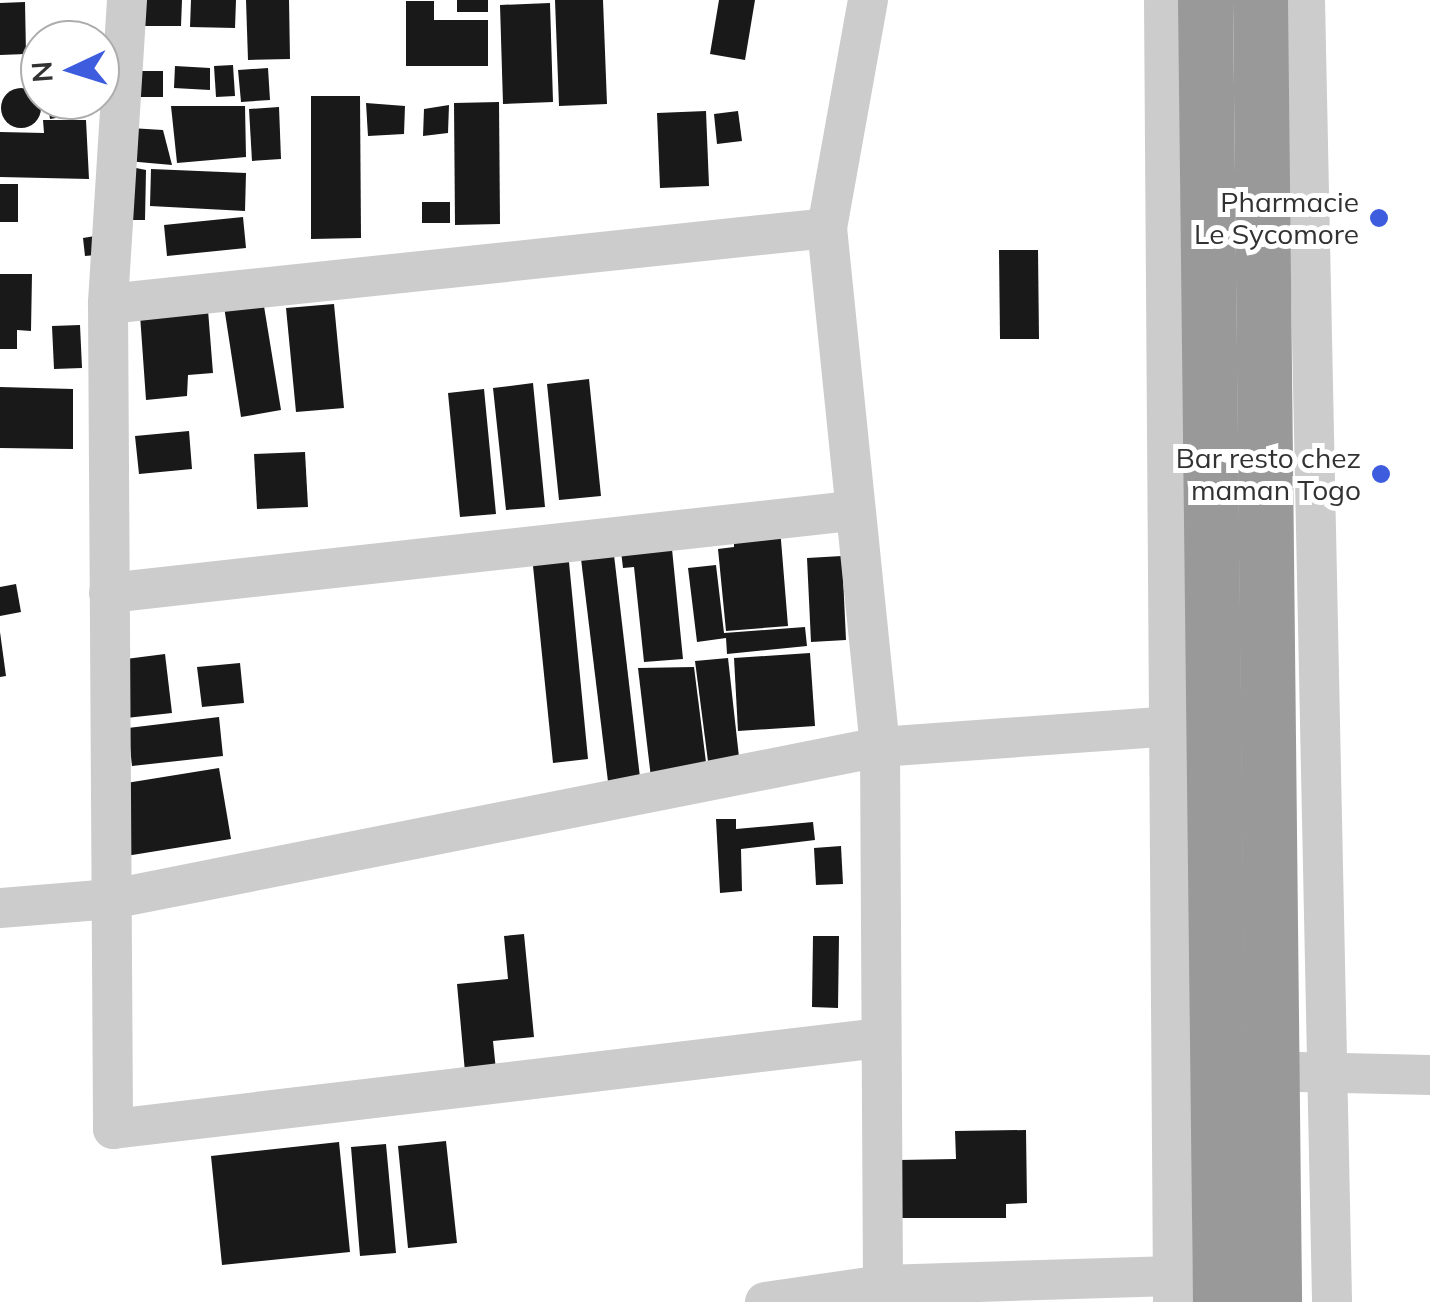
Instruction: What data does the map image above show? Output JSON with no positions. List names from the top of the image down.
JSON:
{
  "places": ["Pharmacie Le Sycomore", "Bar resto chez maman Togo"],
  "north": "left"
}
